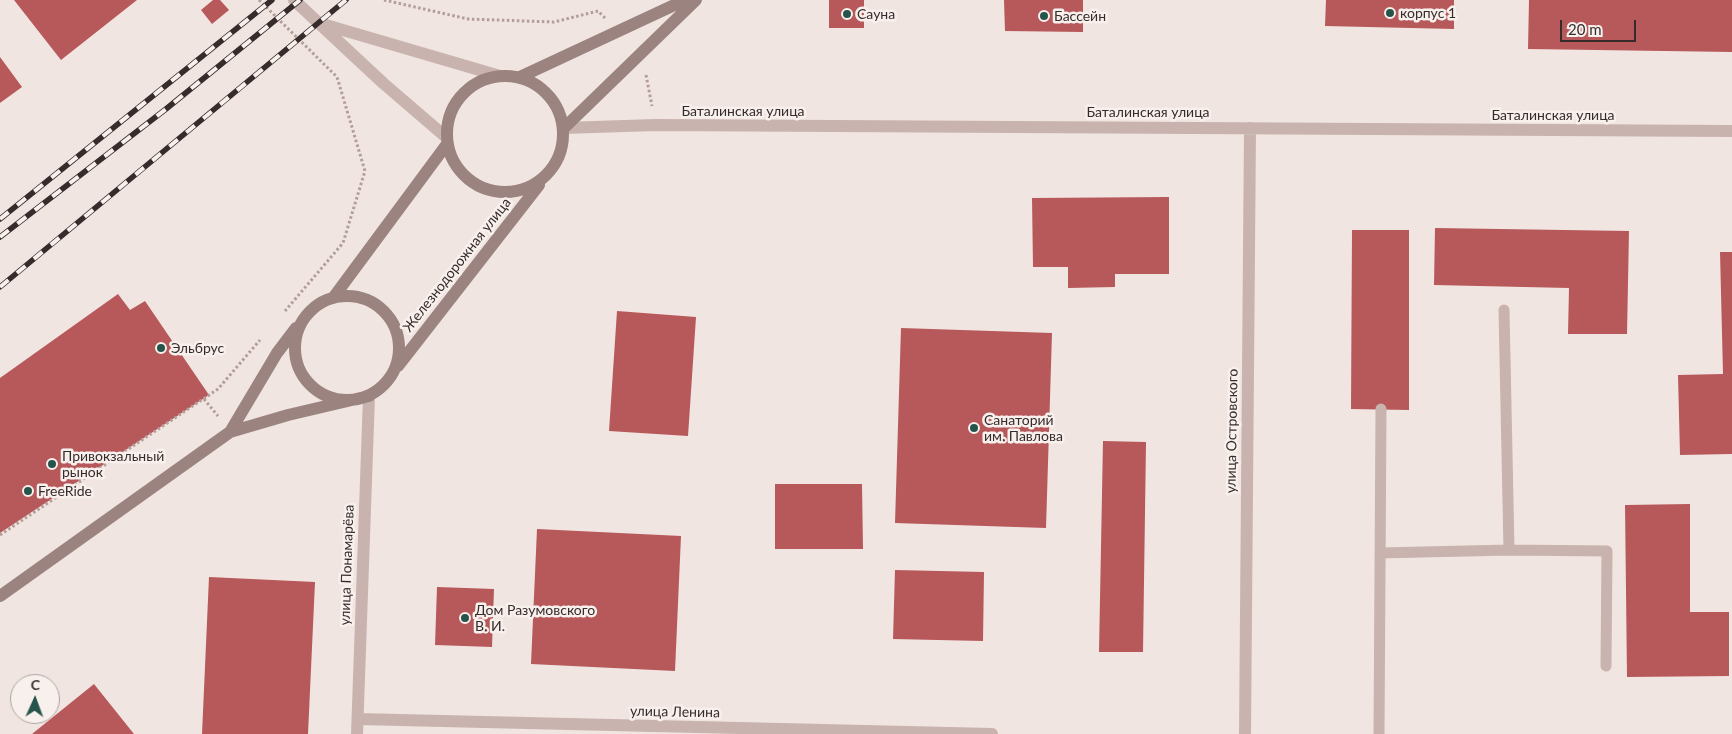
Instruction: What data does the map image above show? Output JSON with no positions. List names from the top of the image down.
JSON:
{
  "streets": {
    "main road": ["Железнодорожная улица"],
    "street": [
      "Баталинская улица",
      "улица Островского",
      "улица Понамарёва",
      "улица Ленина"
    ]
  },
  "crossings": [
    ["Баталинская улица", "Железнодорожная улица"],
    ["Баталинская улица", "улица Островского"],
    ["Железнодорожная улица", "улица Понамарёва"],
    ["улица Понамарёва", "улица Ленина"]
  ],
  "places": [
    "корпус 1",
    "Сауна",
    "Бассейн",
    "Эльбрус",
    "Санаторий им. Павлова",
    "Привокзальный рынок",
    "FreeRide",
    "Дом Разумовского В. И."
  ],
  "scale_bar": "20 m",
  "north": "top"
}
